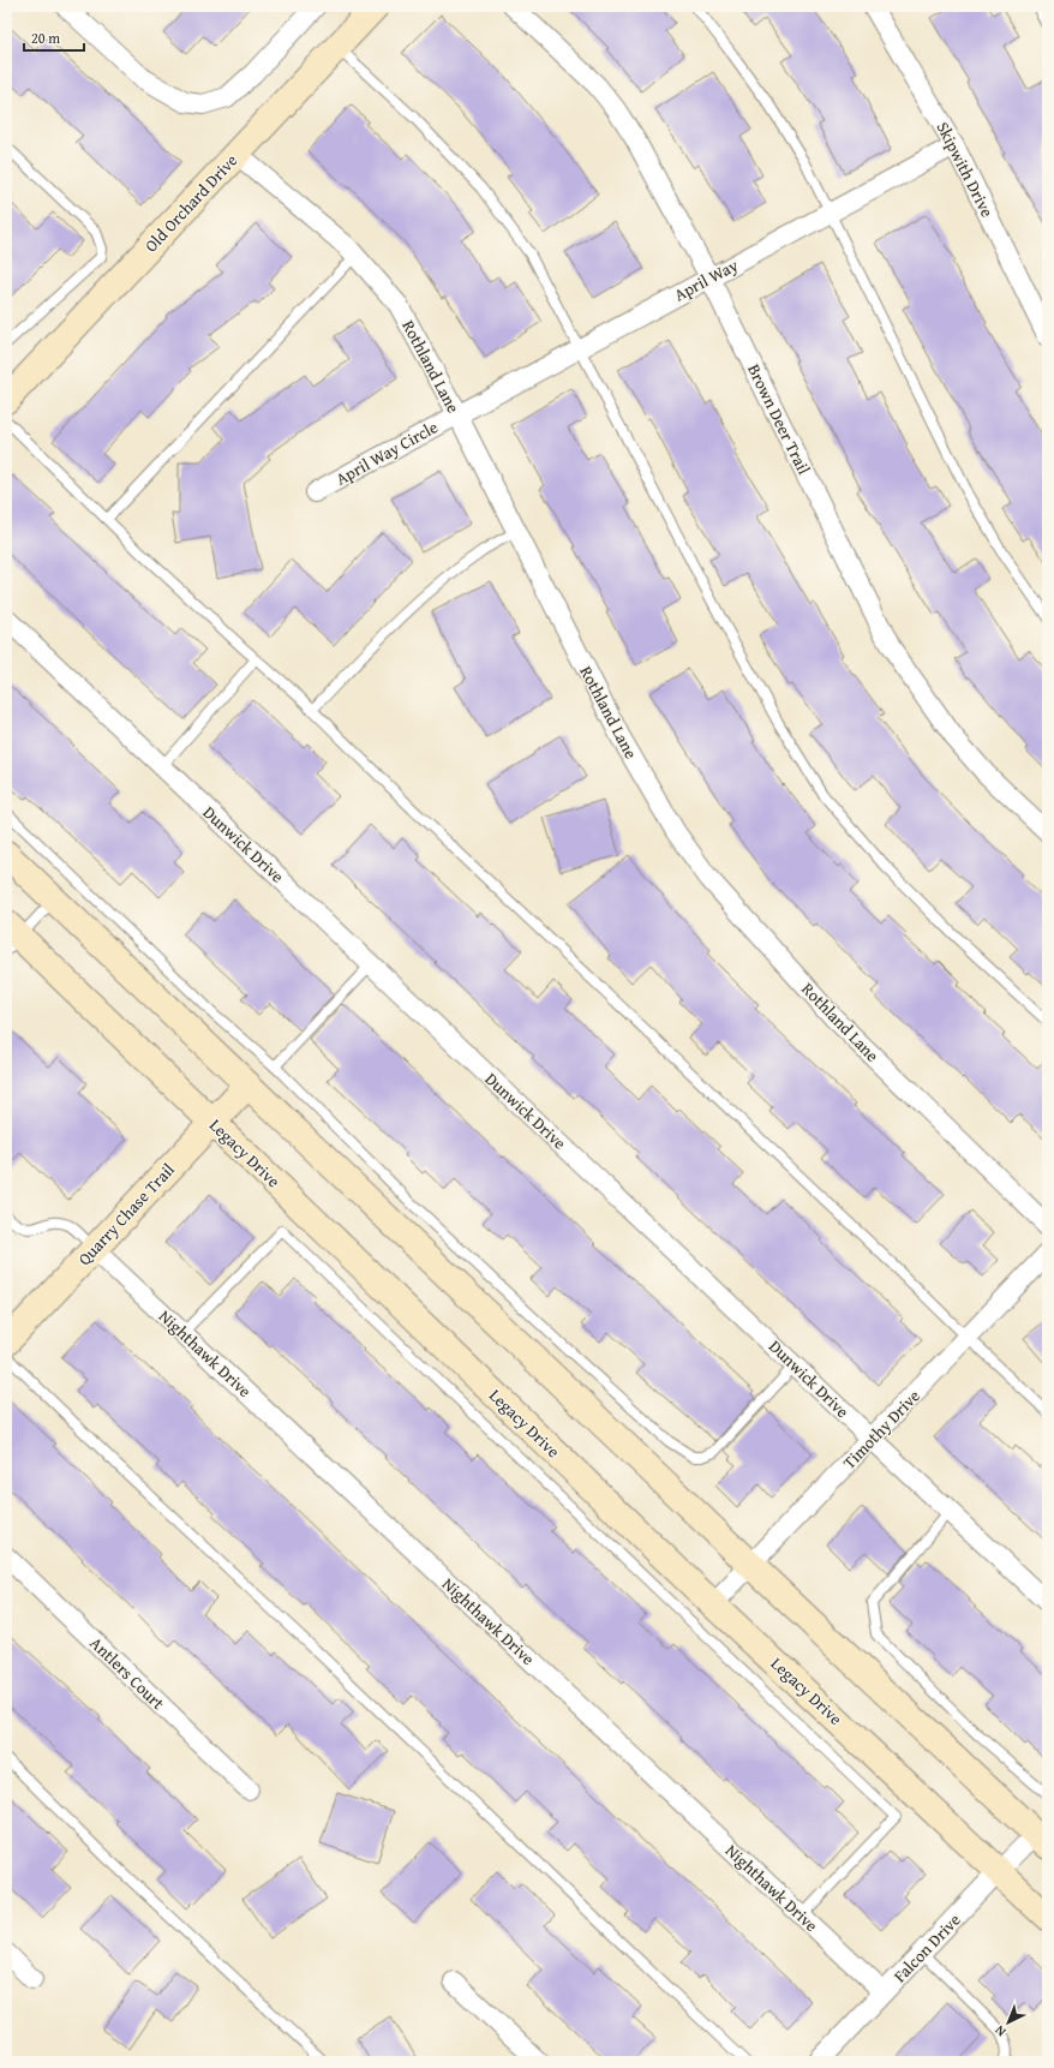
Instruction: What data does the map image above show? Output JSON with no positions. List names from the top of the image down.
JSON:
{
  "streets": {
    "main road": ["Old Orchard Drive", "Legacy Drive", "Quarry Chase Trail"],
    "street": [
      "Skipwith Drive",
      "April Way",
      "Rothland Lane",
      "Brown Deer Trail",
      "April Way Circle",
      "Dunwick Drive",
      "Nighthawk Drive",
      "Timothy Drive",
      "Antlers Court",
      "Falcon Drive"
    ]
  },
  "crossings": [
    ["Skipwith Drive", "April Way"],
    ["Old Orchard Drive", "Rothland Lane"],
    ["April Way", "Rothland Lane"],
    ["April Way", "Brown Deer Trail"],
    ["April Way", "April Way Circle"],
    ["Rothland Lane", "April Way Circle"],
    ["Dunwick Drive", "Timothy Drive"],
    ["Legacy Drive", "Quarry Chase Trail"],
    ["Legacy Drive", "Timothy Drive"],
    ["Legacy Drive", "Falcon Drive"],
    ["Quarry Chase Trail", "Nighthawk Drive"],
    ["Nighthawk Drive", "Falcon Drive"]
  ],
  "scale_bar": "20 m",
  "north": "bottom left"
}
